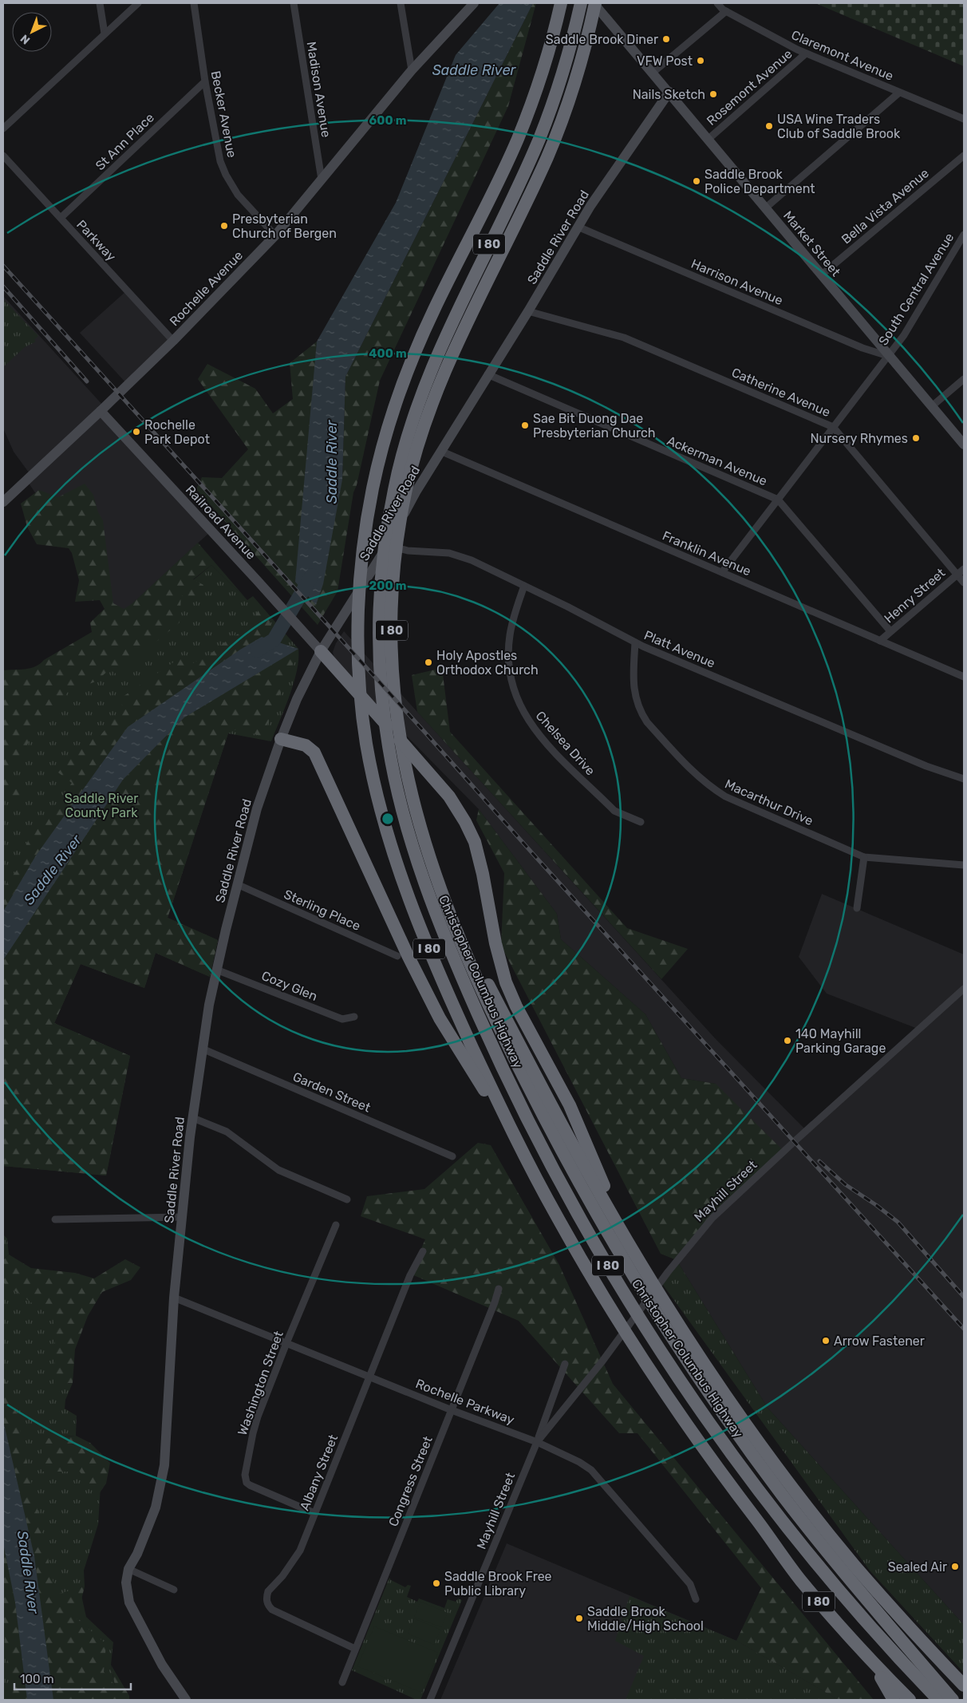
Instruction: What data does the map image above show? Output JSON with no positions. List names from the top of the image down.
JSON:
{
  "streets": {
    "highway": ["I 80", "Christopher Columbus Highway"],
    "street": [
      "Claremont Avenue",
      "Rosemont Avenue",
      "Madison Avenue",
      "Becker Avenue",
      "St Ann Place",
      "Bella Vista Avenue",
      "Saddle River Road",
      "Parkway",
      "Market Street",
      "Harrison Avenue",
      "Rochelle Avenue",
      "South Central Avenue",
      "Catherine Avenue",
      "Ackerman Avenue",
      "Railroad Avenue",
      "Franklin Avenue",
      "Henry Street",
      "Platt Avenue",
      "Chelsea Drive",
      "Macarthur Drive",
      "Sterling Place",
      "Cozy Glen",
      "Garden Street",
      "Mayhill Street",
      "Washington Street",
      "Rochelle Parkway",
      "Albany Street",
      "Congress Street"
    ]
  },
  "crossings": [
    ["Claremont Avenue", "Rosemont Avenue"],
    ["Rosemont Avenue", "Market Street"],
    ["Madison Avenue", "Rochelle Avenue"],
    ["Becker Avenue", "St Ann Place"],
    ["Becker Avenue", "Rochelle Avenue"],
    ["St Ann Place", "Parkway"],
    ["Bella Vista Avenue", "Market Street"],
    ["Saddle River Road", "Market Street"],
    ["Saddle River Road", "Harrison Avenue"],
    ["Saddle River Road", "Catherine Avenue"],
    ["Saddle River Road", "Ackerman Avenue"],
    ["Saddle River Road", "Railroad Avenue"],
    ["Saddle River Road", "Franklin Avenue"],
    ["Saddle River Road", "Platt Avenue"],
    ["Saddle River Road", "Sterling Place"],
    ["Saddle River Road", "Cozy Glen"],
    ["Saddle River Road", "Garden Street"],
    ["Saddle River Road", "Rochelle Parkway"],
    ["Parkway", "Rochelle Avenue"],
    ["Market Street", "Harrison Avenue"],
    ["Market Street", "South Central Avenue"],
    ["Market Street", "Christopher Columbus Highway"],
    ["Harrison Avenue", "South Central Avenue"],
    ["Rochelle Avenue", "Railroad Avenue"],
    ["South Central Avenue", "Catherine Avenue"],
    ["South Central Avenue", "Ackerman Avenue"],
    ["South Central Avenue", "Franklin Avenue"],
    ["Catherine Avenue", "Henry Street"],
    ["Ackerman Avenue", "Henry Street"],
    ["Franklin Avenue", "Henry Street"],
    ["Platt Avenue", "Chelsea Drive"],
    ["Platt Avenue", "Macarthur Drive"],
    ["Mayhill Street", "Rochelle Parkway"],
    ["Washington Street", "Rochelle Parkway"],
    ["Washington Street", "Albany Street"],
    ["Rochelle Parkway", "Albany Street"],
    ["Rochelle Parkway", "Congress Street"],
    ["Albany Street", "Congress Street"]
  ],
  "water": ["Saddle River"],
  "parks": ["Saddle River County Park"],
  "places": [
    "Saddle Brook Diner",
    "VFW Post",
    "Nails Sketch",
    "USA Wine Traders Club of Saddle Brook",
    "Saddle Brook Police Department",
    "Presbyterian Church of Bergen",
    "Sae Bit Duong Dae Presbyterian Church",
    "Rochelle Park Depot",
    "Nursery Rhymes",
    "Holy Apostles Orthodox Church",
    "140 Mayhill Parking Garage",
    "Arrow Fastener",
    "Sealed Air",
    "Saddle Brook Free Public Library",
    "Saddle Brook Middle/High School"
  ],
  "scale_bar": "100 m",
  "north": "bottom left",
  "rings": ["600 m", "400 m", "200 m"]
}
